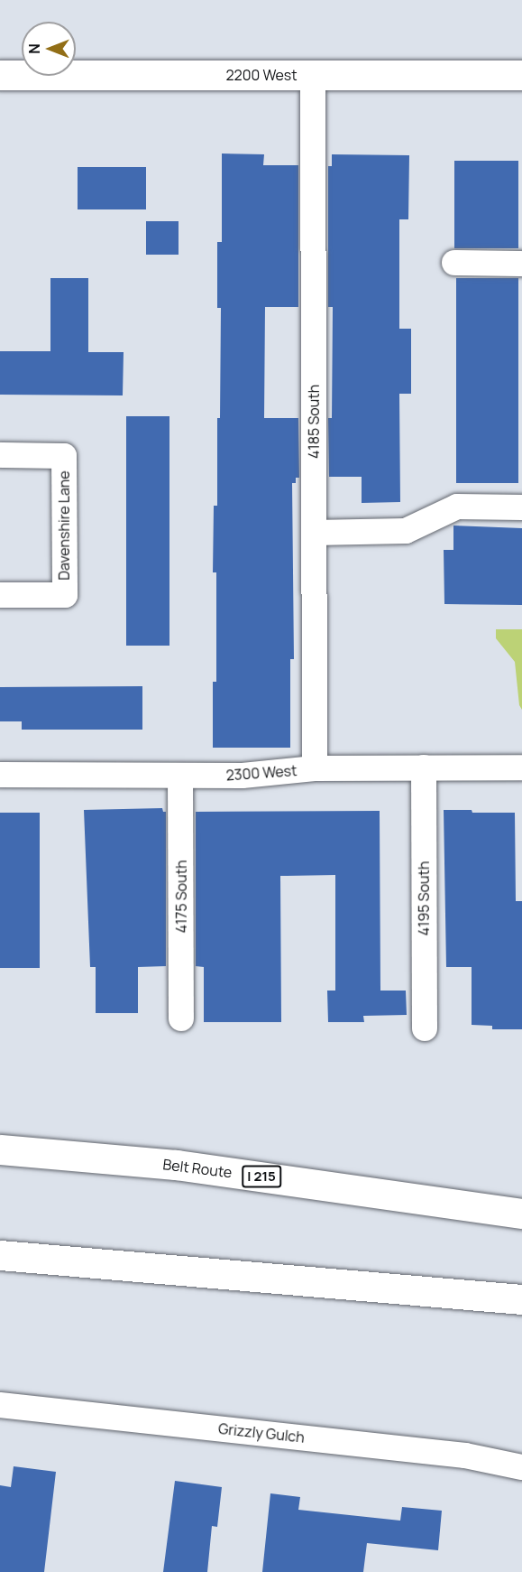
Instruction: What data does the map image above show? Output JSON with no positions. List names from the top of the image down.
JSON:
{
  "streets": {
    "main road": ["2200 West", "Belt Route", "I 215"],
    "street": [
      "4185 South",
      "Davenshire Lane",
      "2300 West",
      "4175 South",
      "4195 South",
      "Grizzly Gulch"
    ]
  },
  "crossings": [
    ["2200 West", "4185 South"],
    ["4185 South", "2300 West"],
    ["2300 West", "4175 South"],
    ["2300 West", "4195 South"]
  ],
  "north": "left"
}
